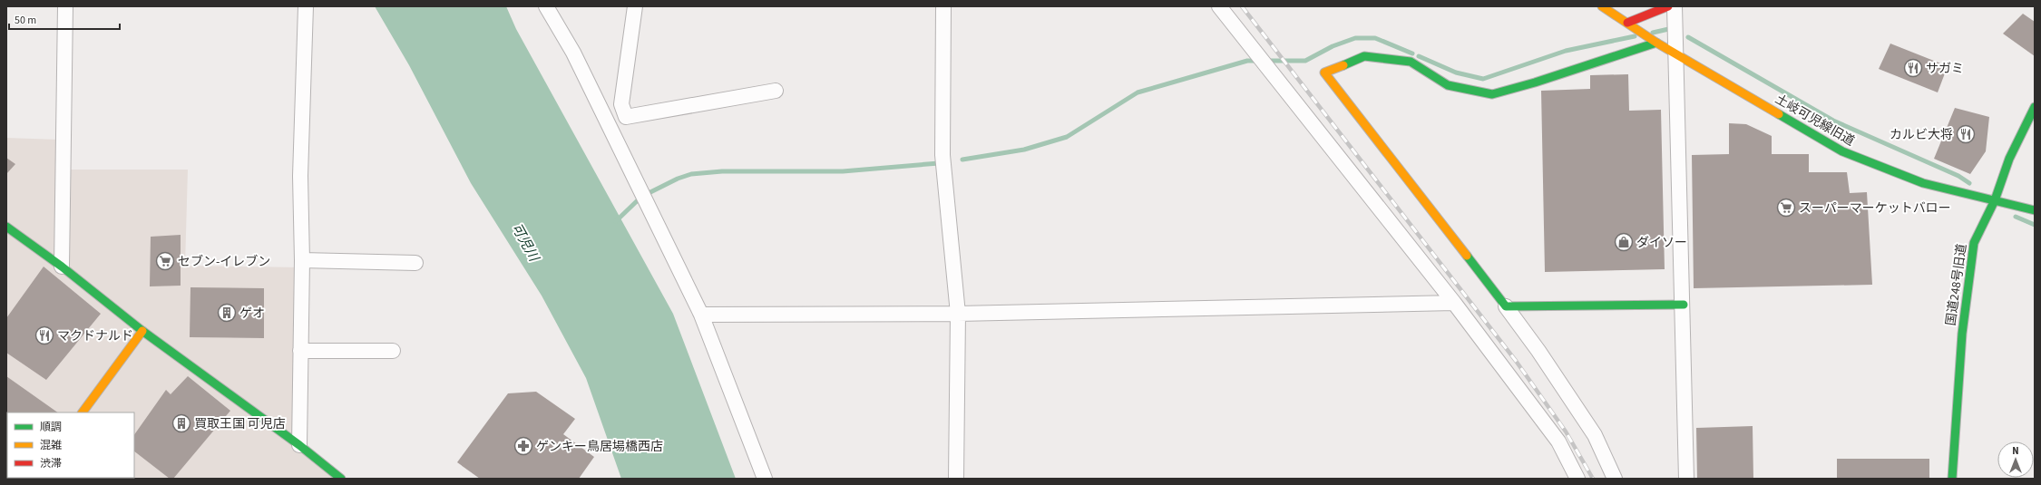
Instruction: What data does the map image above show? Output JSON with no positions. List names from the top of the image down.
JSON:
{
  "streets": {
    "street": ["土岐可児線旧道", "国道248号旧道"]
  },
  "crossings": [
    ["土岐可児線旧道", "国道248号旧道"]
  ],
  "water": ["可児川"],
  "places": {
    "restaurant": ["サガミ", "カルビ大将", "マクドナルド"],
    "supermarket": ["スーパーマーケットバロー", "セブン-イレブン"],
    "shop": ["ダイソー"],
    "building": ["ゲオ", "買取王国 可児店"],
    "pharmacy": ["ゲンキー鳥居場橋西店"]
  },
  "legend": ["順調", "混雑", "渋滞"],
  "scale_bar": "50 m",
  "north": "top"
}
